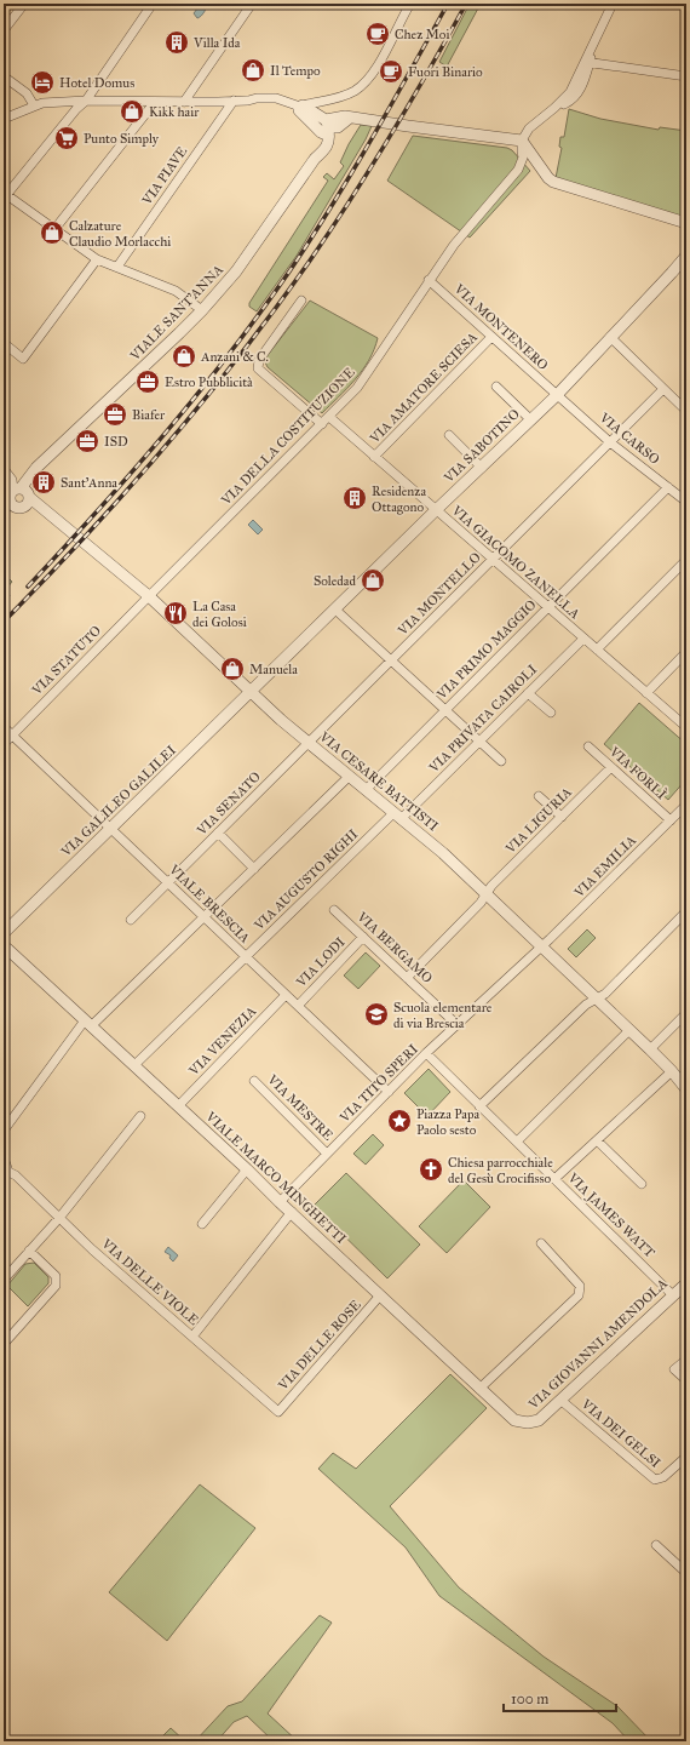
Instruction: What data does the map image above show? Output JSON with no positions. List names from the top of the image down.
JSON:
{
  "streets": {
    "street": [
      "VIA PIAVE",
      "VIALE SANT'ANNA",
      "VIA MONTENERO",
      "VIA AMATORE SCIESA",
      "VIA DELLA COSTITUZIONE",
      "VIA CARSO",
      "VIA SABOTINO",
      "VIA GIACOMO ZANELLA",
      "VIA MONTELLO",
      "VIA PRIMO MAGGIO",
      "VIA STATUTO",
      "VIA PRIVATA CAIROLI",
      "VIA FORLÌ",
      "VIA CESARE BATTISTI",
      "VIA GALILEO GALILEI",
      "VIA SENATO",
      "VIA LIGURIA",
      "VIA EMILIA",
      "VIA AUGUSTO RIGHI",
      "VIALE BRESCIA",
      "VIA BERGAMO",
      "VIA LODI",
      "VIA VENEZIA",
      "VIA TITO SPERI",
      "VIA MESTRE",
      "VIALE MARCO MINGHETTI",
      "VIA JAMES WATT",
      "VIA DELLE VIOLE",
      "VIA GIOVANNI AMENDOLA",
      "VIA DELLE ROSE",
      "VIA DEI GELSI"
    ]
  },
  "crossings": [
    ["VIALE SANT'ANNA", "VIA CESARE BATTISTI"],
    ["VIA MONTENERO", "VIA AMATORE SCIESA"],
    ["VIA MONTENERO", "VIA DELLA COSTITUZIONE"],
    ["VIA MONTENERO", "VIA CARSO"],
    ["VIA MONTENERO", "VIA SABOTINO"],
    ["VIA AMATORE SCIESA", "VIA GIACOMO ZANELLA"],
    ["VIA DELLA COSTITUZIONE", "VIA GIACOMO ZANELLA"],
    ["VIA DELLA COSTITUZIONE", "VIA STATUTO"],
    ["VIA DELLA COSTITUZIONE", "VIA CESARE BATTISTI"],
    ["VIA CARSO", "VIA SABOTINO"],
    ["VIA CARSO", "VIA MONTELLO"],
    ["VIA CARSO", "VIA PRIMO MAGGIO"],
    ["VIA SABOTINO", "VIA GIACOMO ZANELLA"],
    ["VIA SABOTINO", "VIA CESARE BATTISTI"],
    ["VIA SABOTINO", "VIA GALILEO GALILEI"],
    ["VIA GIACOMO ZANELLA", "VIA MONTELLO"],
    ["VIA GIACOMO ZANELLA", "VIA PRIMO MAGGIO"],
    ["VIA GIACOMO ZANELLA", "VIA PRIVATA CAIROLI"],
    ["VIA MONTELLO", "VIA CESARE BATTISTI"],
    ["VIA MONTELLO", "VIA SENATO"],
    ["VIA PRIMO MAGGIO", "VIA CESARE BATTISTI"],
    ["VIA STATUTO", "VIA CESARE BATTISTI"],
    ["VIA STATUTO", "VIALE BRESCIA"],
    ["VIA PRIVATA CAIROLI", "VIA CESARE BATTISTI"],
    ["VIA PRIVATA CAIROLI", "VIA AUGUSTO RIGHI"],
    ["VIA FORLÌ", "VIA LIGURIA"],
    ["VIA FORLÌ", "VIA EMILIA"],
    ["VIA CESARE BATTISTI", "VIA GALILEO GALILEI"],
    ["VIA CESARE BATTISTI", "VIA SENATO"],
    ["VIA CESARE BATTISTI", "VIA LIGURIA"],
    ["VIA CESARE BATTISTI", "VIA EMILIA"],
    ["VIA CESARE BATTISTI", "VIA AUGUSTO RIGHI"],
    ["VIA CESARE BATTISTI", "VIA TITO SPERI"],
    ["VIA GALILEO GALILEI", "VIALE BRESCIA"],
    ["VIA SENATO", "VIALE BRESCIA"],
    ["VIA LIGURIA", "VIA BERGAMO"],
    ["VIA EMILIA", "VIA TITO SPERI"],
    ["VIA AUGUSTO RIGHI", "VIALE BRESCIA"],
    ["VIA AUGUSTO RIGHI", "VIALE MARCO MINGHETTI"],
    ["VIALE BRESCIA", "VIA LODI"],
    ["VIALE BRESCIA", "VIA VENEZIA"],
    ["VIALE BRESCIA", "VIA TITO SPERI"],
    ["VIA BERGAMO", "VIA LODI"],
    ["VIA BERGAMO", "VIA TITO SPERI"],
    ["VIA VENEZIA", "VIALE MARCO MINGHETTI"],
    ["VIA TITO SPERI", "VIA MESTRE"],
    ["VIA TITO SPERI", "VIALE MARCO MINGHETTI"],
    ["VIA TITO SPERI", "VIA JAMES WATT"],
    ["VIALE MARCO MINGHETTI", "VIA GIOVANNI AMENDOLA"],
    ["VIALE MARCO MINGHETTI", "VIA DELLE ROSE"],
    ["VIA JAMES WATT", "VIA GIOVANNI AMENDOLA"],
    ["VIA DELLE VIOLE", "VIA DELLE ROSE"],
    ["VIA GIOVANNI AMENDOLA", "VIA DEI GELSI"]
  ],
  "places": {
    "cafe": ["Chez Moi", "Fuori Binario"],
    "building": ["Villa Ida", "Sant'Anna", "Residenza Ottagono"],
    "shop": [
      "Il Tempo",
      "Kikk hair",
      "Calzature Claudio Morlacchi",
      "Anzani & C.",
      "Soledad",
      "Manuela"
    ],
    "hotel": ["Hotel Domus"],
    "supermarket": ["Punto Simply"],
    "office": ["Estro Pubblicità", "Biafer", "ISD"],
    "restaurant": ["La Casa dei Golosi"],
    "school or university": ["Scuola elementare di via Brescia"],
    "place": ["Piazza Papa Paolo sesto"],
    "church": ["Chiesa parrocchiale del Gesù Crocifisso"]
  },
  "scale_bar": "100 m"
}
